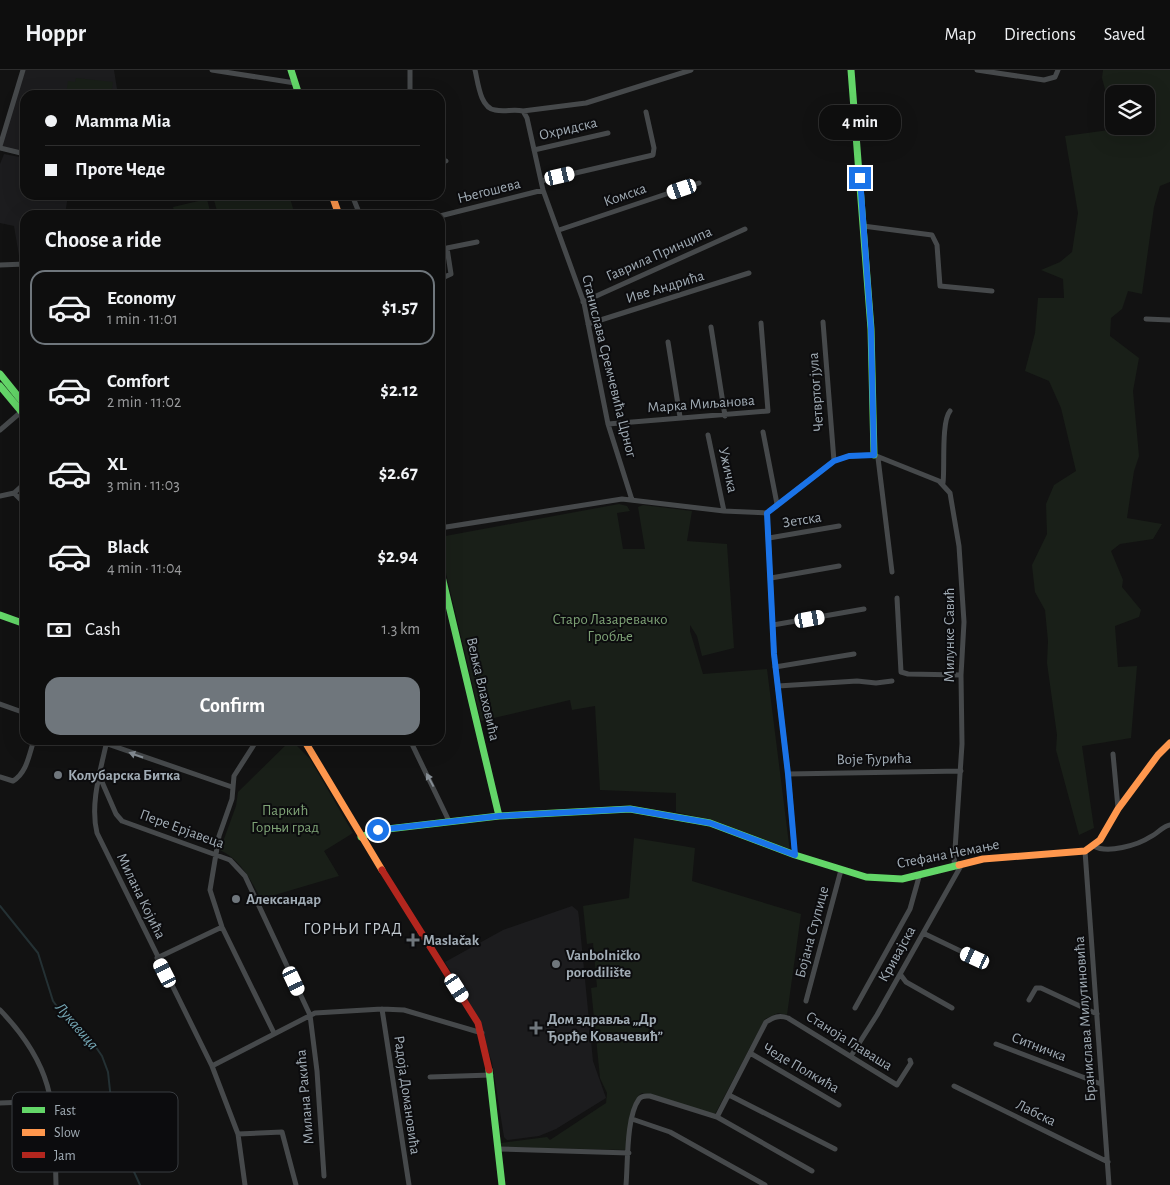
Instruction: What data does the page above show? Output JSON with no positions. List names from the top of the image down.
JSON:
{
  "streets": {
    "street": [
      "Охридска",
      "Његошева",
      "Комска",
      "Гаврила Принципа",
      "Иве Андрића",
      "Станислава Сремчевића Црног",
      "Четвртог јула",
      "Марка Миљанова",
      "Ужичка",
      "Зетска",
      "Милунке Савић",
      "Вељка Влаховића",
      "Воје Ђурића",
      "Пере Ерјавеца",
      "Стефана Немање",
      "Милана Којића",
      "Бојана Ступице",
      "Кривајска",
      "Бранислава Милутиновића",
      "Станоја Главаша",
      "Ситничка",
      "Чеде Полкића",
      "Радоја Домановића",
      "Милана Ракића",
      "Лабска"
    ]
  },
  "crossings": [
    ["Охридска", "Станислава Сремчевића Црног"],
    ["Његошева", "Станислава Сремчевића Црног"],
    ["Комска", "Станислава Сремчевића Црног"],
    ["Гаврила Принципа", "Станислава Сремчевића Црног"],
    ["Иве Андрића", "Станислава Сремчевића Црног"],
    ["Станислава Сремчевића Црног", "Марка Миљанова"],
    ["Милунке Савић", "Воје Ђурића"],
    ["Милунке Савић", "Стефана Немање"],
    ["Милунке Савић", "Кривајска"],
    ["Вељка Влаховића", "Стефана Немање"],
    ["Пере Ерјавеца", "Милана Којића"],
    ["Пере Ерјавеца", "Милана Ракића"],
    ["Стефана Немање", "Бојана Ступице"],
    ["Стефана Немање", "Кривајска"],
    ["Стефана Немање", "Бранислава Милутиновића"],
    ["Кривајска", "Станоја Главаша"],
    ["Бранислава Милутиновића", "Ситничка"],
    ["Бранислава Милутиновића", "Лабска"],
    ["Станоја Главаша", "Чеде Полкића"]
  ],
  "districts": ["ГОРЊИ ГРАД"],
  "water": ["Лукавица"],
  "parks": ["Старо Лазаревачко Гробље", "Паркић Горњи град"],
  "places": {
    "other": ["Колубарска Битка", "Александар", "Vanbolničko porodilište"],
    "health": ["Maslačak", "Дом здравља „Др Ђорђе Ковачевић”"]
  },
  "legend": ["Fast", "Slow", "Jam"],
  "page": {
    "header": "Hoppr",
    "nav": ["Map", "Directions", "Saved"],
    "banner": ["Mamma Mia", "Проте Чеде"],
    "bubble": "4 min",
    "heading": "Choose a ride",
    "list": [
      {
        "name": "Economy",
        "note": "1 min · 11:01",
        "value": "$1.57"
      },
      {
        "name": "Comfort",
        "note": "2 min · 11:02",
        "value": "$2.12"
      },
      {
        "name": "XL",
        "note": "3 min · 11:03",
        "value": "$2.67"
      },
      {
        "name": "Black",
        "note": "4 min · 11:04",
        "value": "$2.94"
      }
    ],
    "pay": ["Cash", "1.3 km"],
    "buttons": "Confirm"
  }
}
